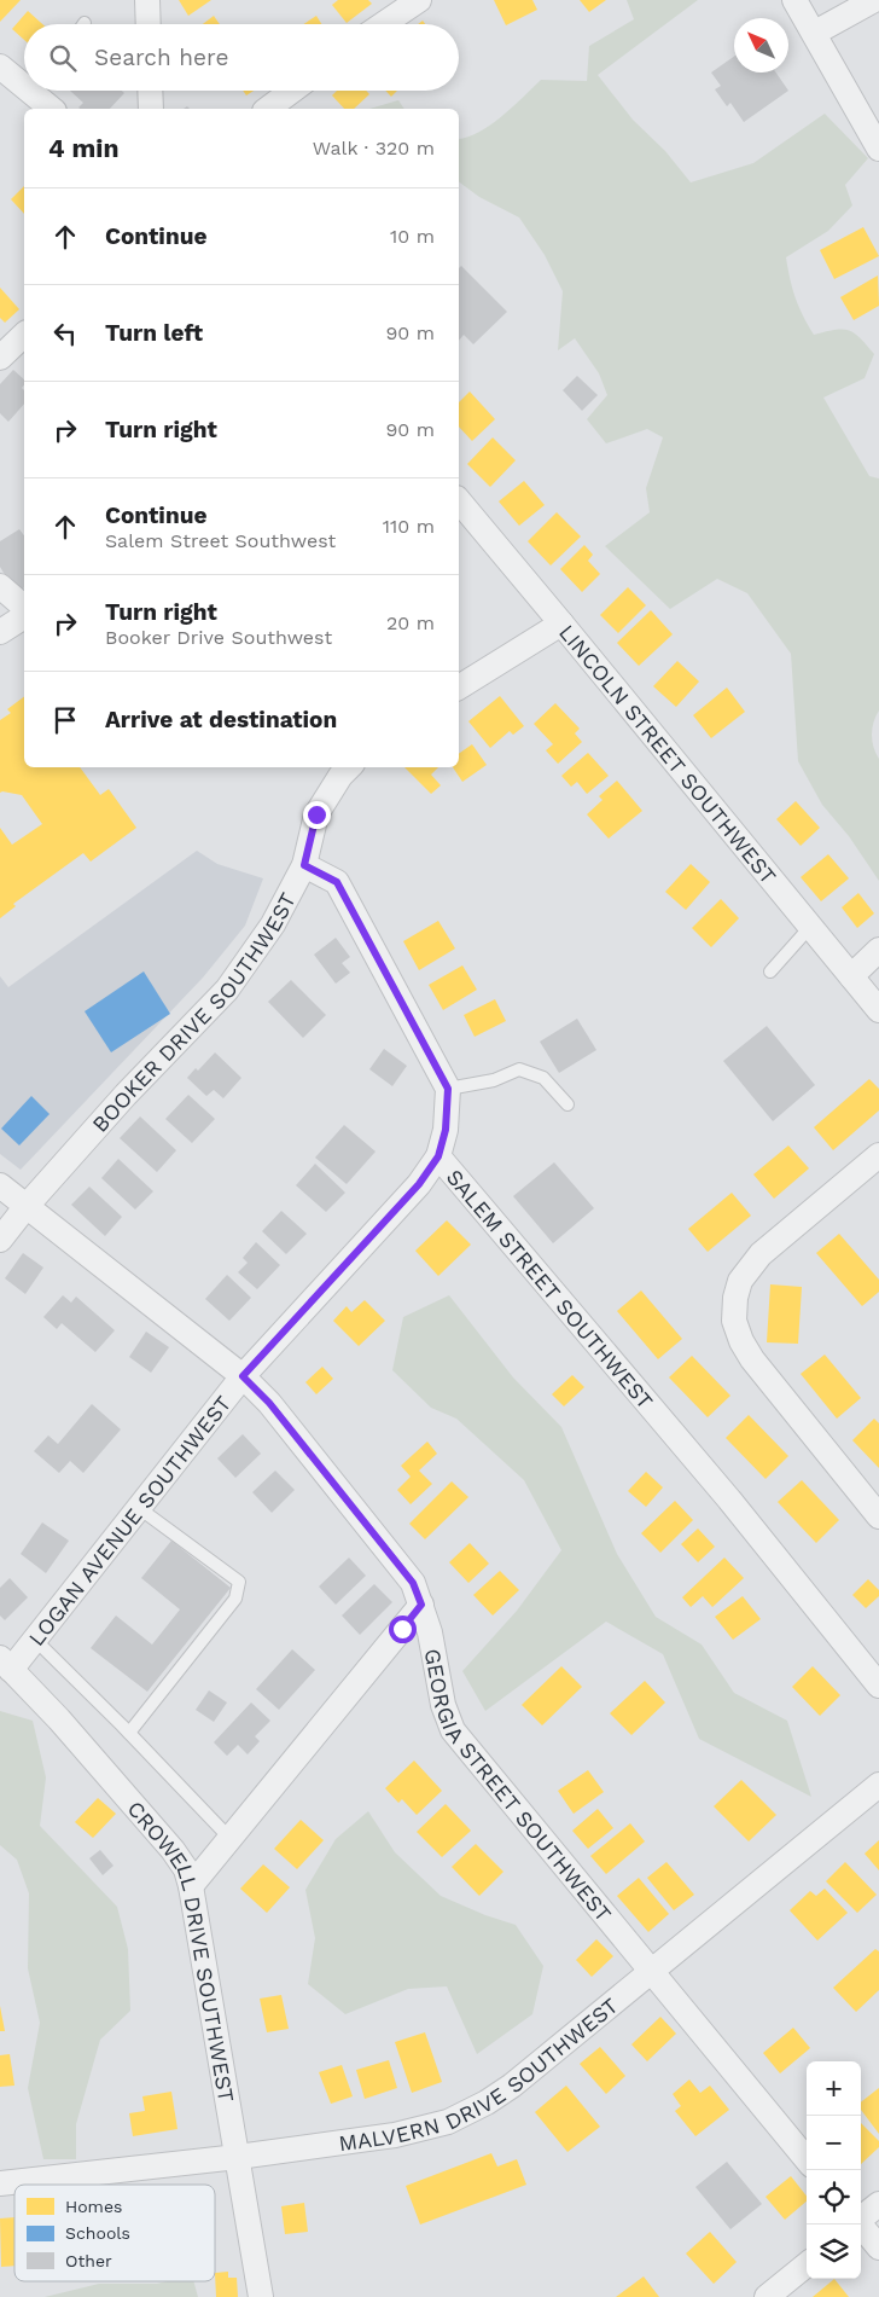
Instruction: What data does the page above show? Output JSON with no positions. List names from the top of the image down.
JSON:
{
  "streets": {
    "street": [
      "LINCOLN STREET SOUTHWEST",
      "BOOKER DRIVE SOUTHWEST",
      "SALEM STREET SOUTHWEST",
      "LOGAN AVENUE SOUTHWEST",
      "GEORGIA STREET SOUTHWEST",
      "CROWELL DRIVE SOUTHWEST",
      "MALVERN DRIVE SOUTHWEST"
    ]
  },
  "crossings": [
    ["BOOKER DRIVE SOUTHWEST", "GEORGIA STREET SOUTHWEST"],
    ["SALEM STREET SOUTHWEST", "LOGAN AVENUE SOUTHWEST"],
    ["LOGAN AVENUE SOUTHWEST", "GEORGIA STREET SOUTHWEST"],
    ["LOGAN AVENUE SOUTHWEST", "CROWELL DRIVE SOUTHWEST"],
    ["GEORGIA STREET SOUTHWEST", "MALVERN DRIVE SOUTHWEST"],
    ["CROWELL DRIVE SOUTHWEST", "MALVERN DRIVE SOUTHWEST"]
  ],
  "legend": ["Homes", "Schools", "Other"],
  "north": "top left",
  "page": {
    "search": "Search here",
    "heading": ["4 min", "Walk · 320 m"],
    "list": [
      ["Continue", "10 m"],
      ["Turn left", "90 m"],
      ["Turn right", "90 m"],
      ["Continue", "Salem Street Southwest", "110 m"],
      ["Turn right", "Booker Drive Southwest", "20 m"],
      "Arrive at destination"
    ],
    "map_buttons": ["+", "−"]
  }
}
